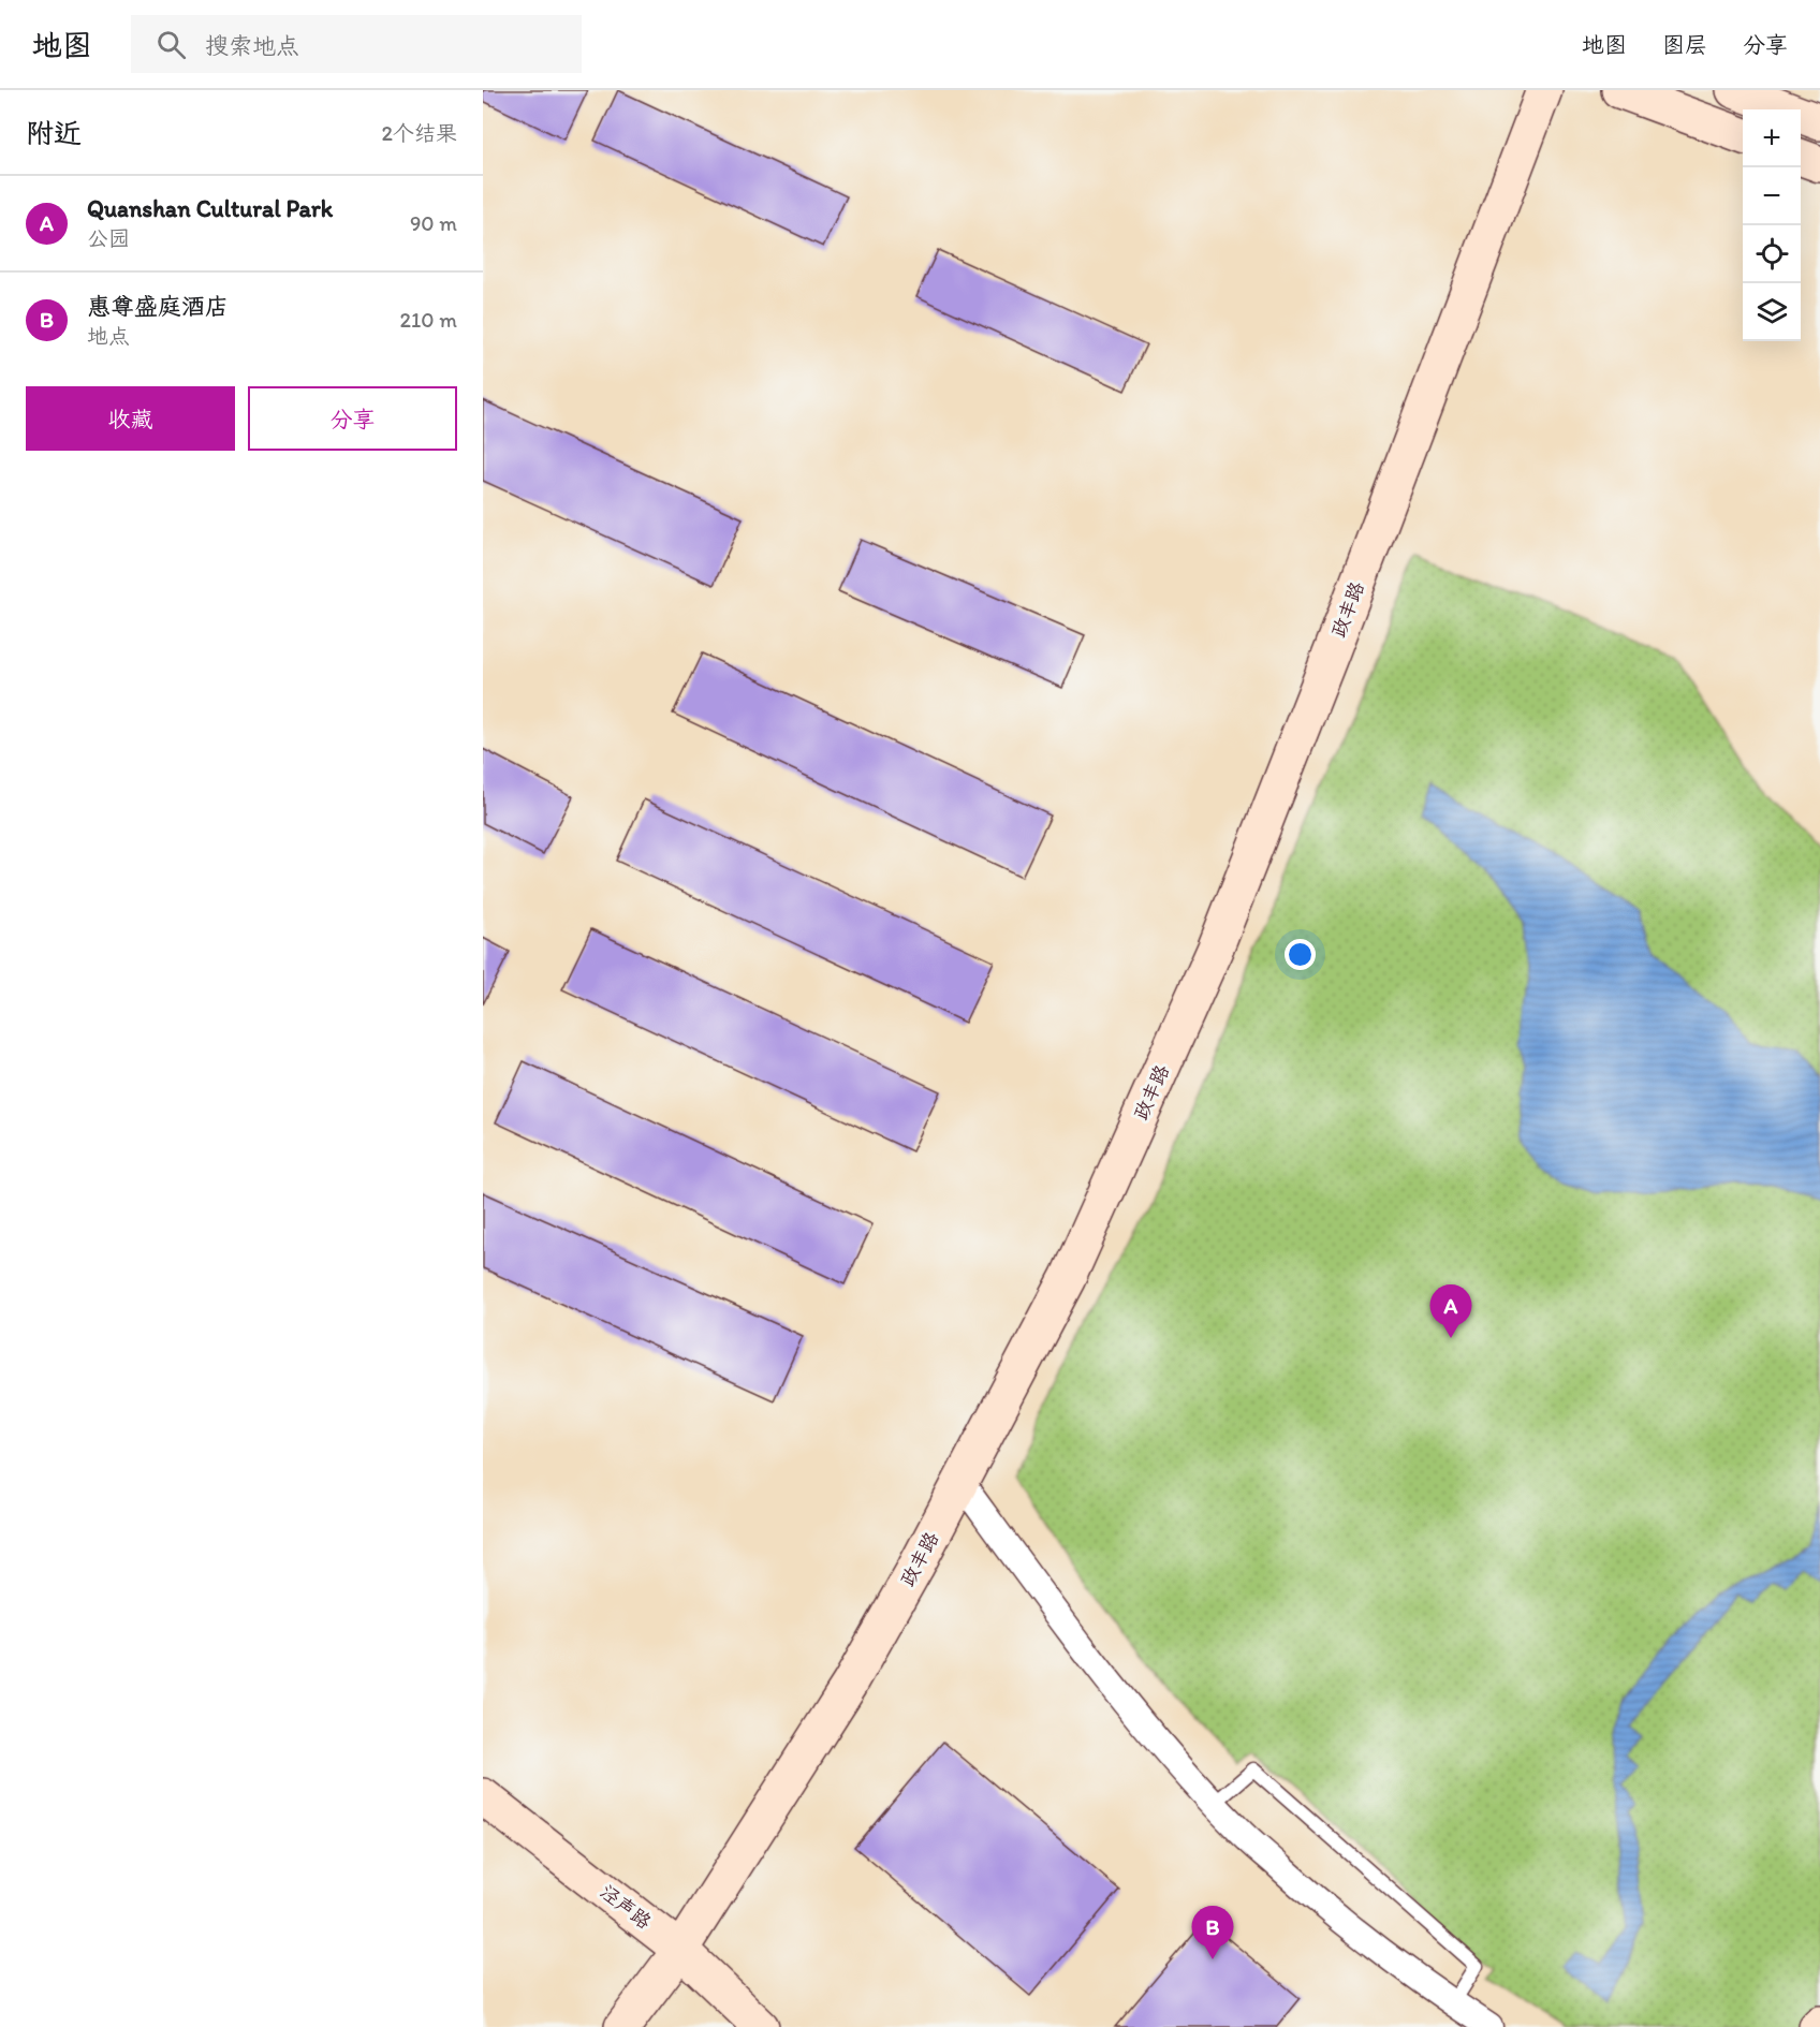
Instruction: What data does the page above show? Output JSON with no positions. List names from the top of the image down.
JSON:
{
  "streets": {
    "street": ["政丰路", "泾声路"]
  },
  "crossings": [
    ["政丰路", "泾声路"]
  ],
  "page": {
    "header": "地图",
    "search": "搜索地点",
    "nav": ["地图", "图层", "分享"],
    "heading": ["附近", "2个结果"],
    "map_buttons": ["+", "−"],
    "list": [
      {
        "mark": "A",
        "name": "Quanshan Cultural Park",
        "note": "公园",
        "value": "90 m"
      },
      {
        "mark": "B",
        "name": "惠尊盛庭酒店",
        "note": "地点",
        "value": "210 m"
      }
    ],
    "buttons": ["收藏", "分享"],
    "pins": ["A", "B"]
  }
}
